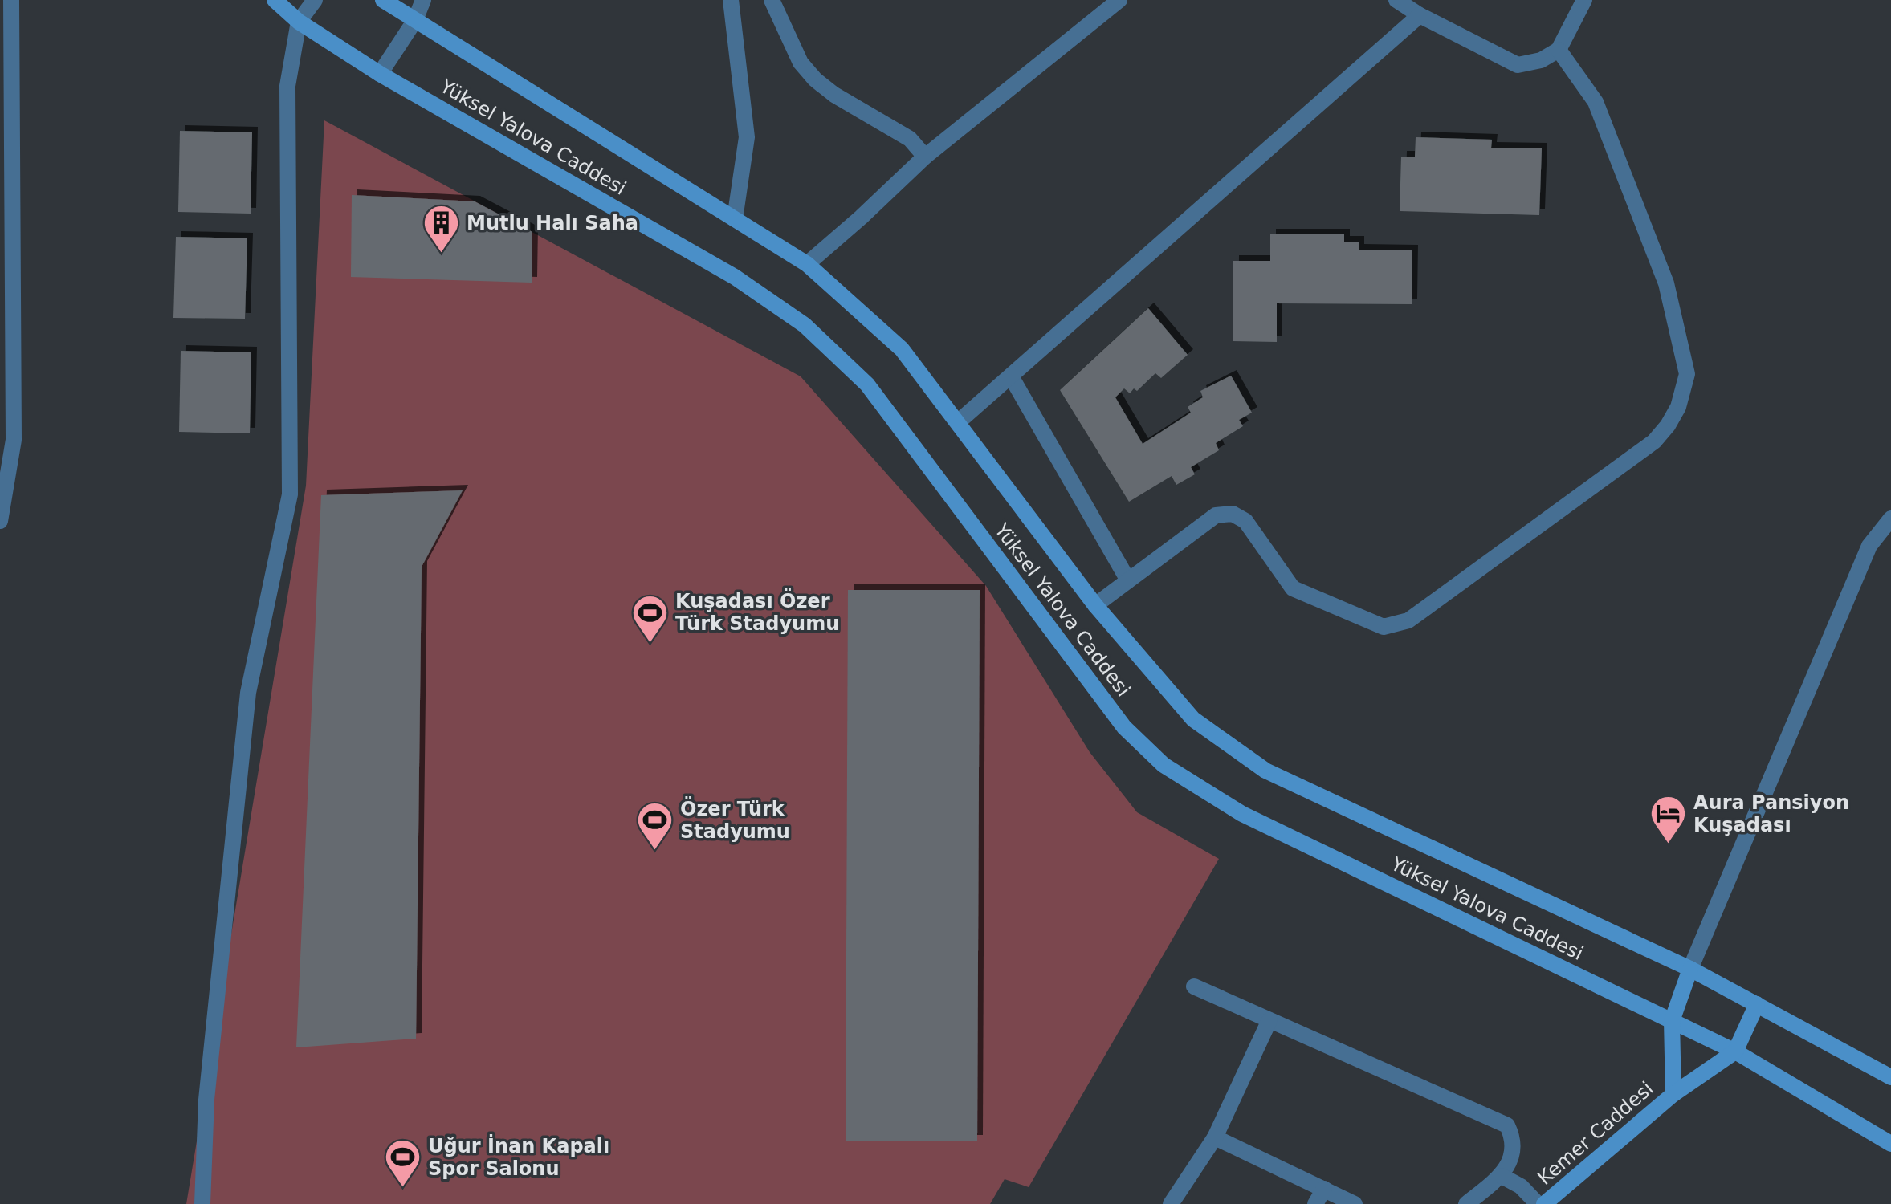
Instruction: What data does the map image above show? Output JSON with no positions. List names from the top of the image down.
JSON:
{
  "streets": {
    "main road": ["Yüksel Yalova Caddesi", "Kemer Caddesi"]
  },
  "crossings": [
    ["Yüksel Yalova Caddesi", "Kemer Caddesi"]
  ],
  "places": {
    "building": ["Mutlu Halı Saha"],
    "sports": ["Kuşadası Özer Türk Stadyumu", "Özer Türk Stadyumu", "Uğur İnan Kapalı Spor Salonu"],
    "hotel": ["Aura Pansiyon Kuşadası"]
  }
}
